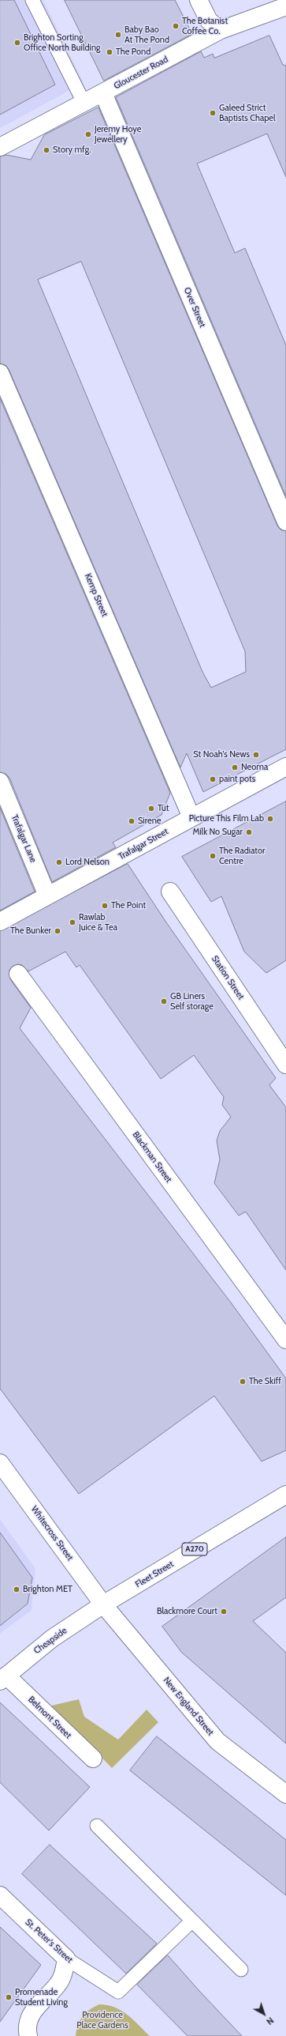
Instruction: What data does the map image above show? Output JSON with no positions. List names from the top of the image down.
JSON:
{
  "streets": {
    "street": [
      "Gloucester Road",
      "Over Street",
      "Kemp Street",
      "Trafalgar Lane",
      "Trafalgar Street",
      "Station Street",
      "Blackman Street",
      "Whitecross Street",
      "A270",
      "Fleet Street",
      "Cheapside",
      "New England Street",
      "Belmont Street",
      "St. Peter's Street"
    ]
  },
  "crossings": [
    ["Gloucester Road", "Over Street"],
    ["Kemp Street", "Trafalgar Street"],
    ["Trafalgar Lane", "Trafalgar Street"],
    ["Whitecross Street", "Fleet Street"],
    ["Whitecross Street", "Cheapside"],
    ["Whitecross Street", "New England Street"],
    ["Fleet Street", "Cheapside"],
    ["Fleet Street", "New England Street"],
    ["Cheapside", "New England Street"],
    ["Cheapside", "Belmont Street"]
  ],
  "parks": ["Providence Place Gardens"],
  "places": [
    "The Botanist Coffee Co.",
    "Baby Bao At The Pond",
    "Brighton Sorting Office North Building",
    "The Pond",
    "Galeed Strict Baptists Chapel",
    "Jeremy Hoye Jewellery",
    "Story mfg.",
    "St Noah's News",
    "Neoma",
    "paint pots",
    "Tüt",
    "Picture This Film Lab",
    "Sirene",
    "Milk No Sugar",
    "The Radiator Centre",
    "Lord Nelson",
    "The Point",
    "Rawlab Juice & Tea",
    "The Bunker",
    "GB Liners Self storage",
    "The Skiff",
    "Brighton MET",
    "Blackmore Court",
    "Promenade Student Living"
  ],
  "north": "bottom right"
}
